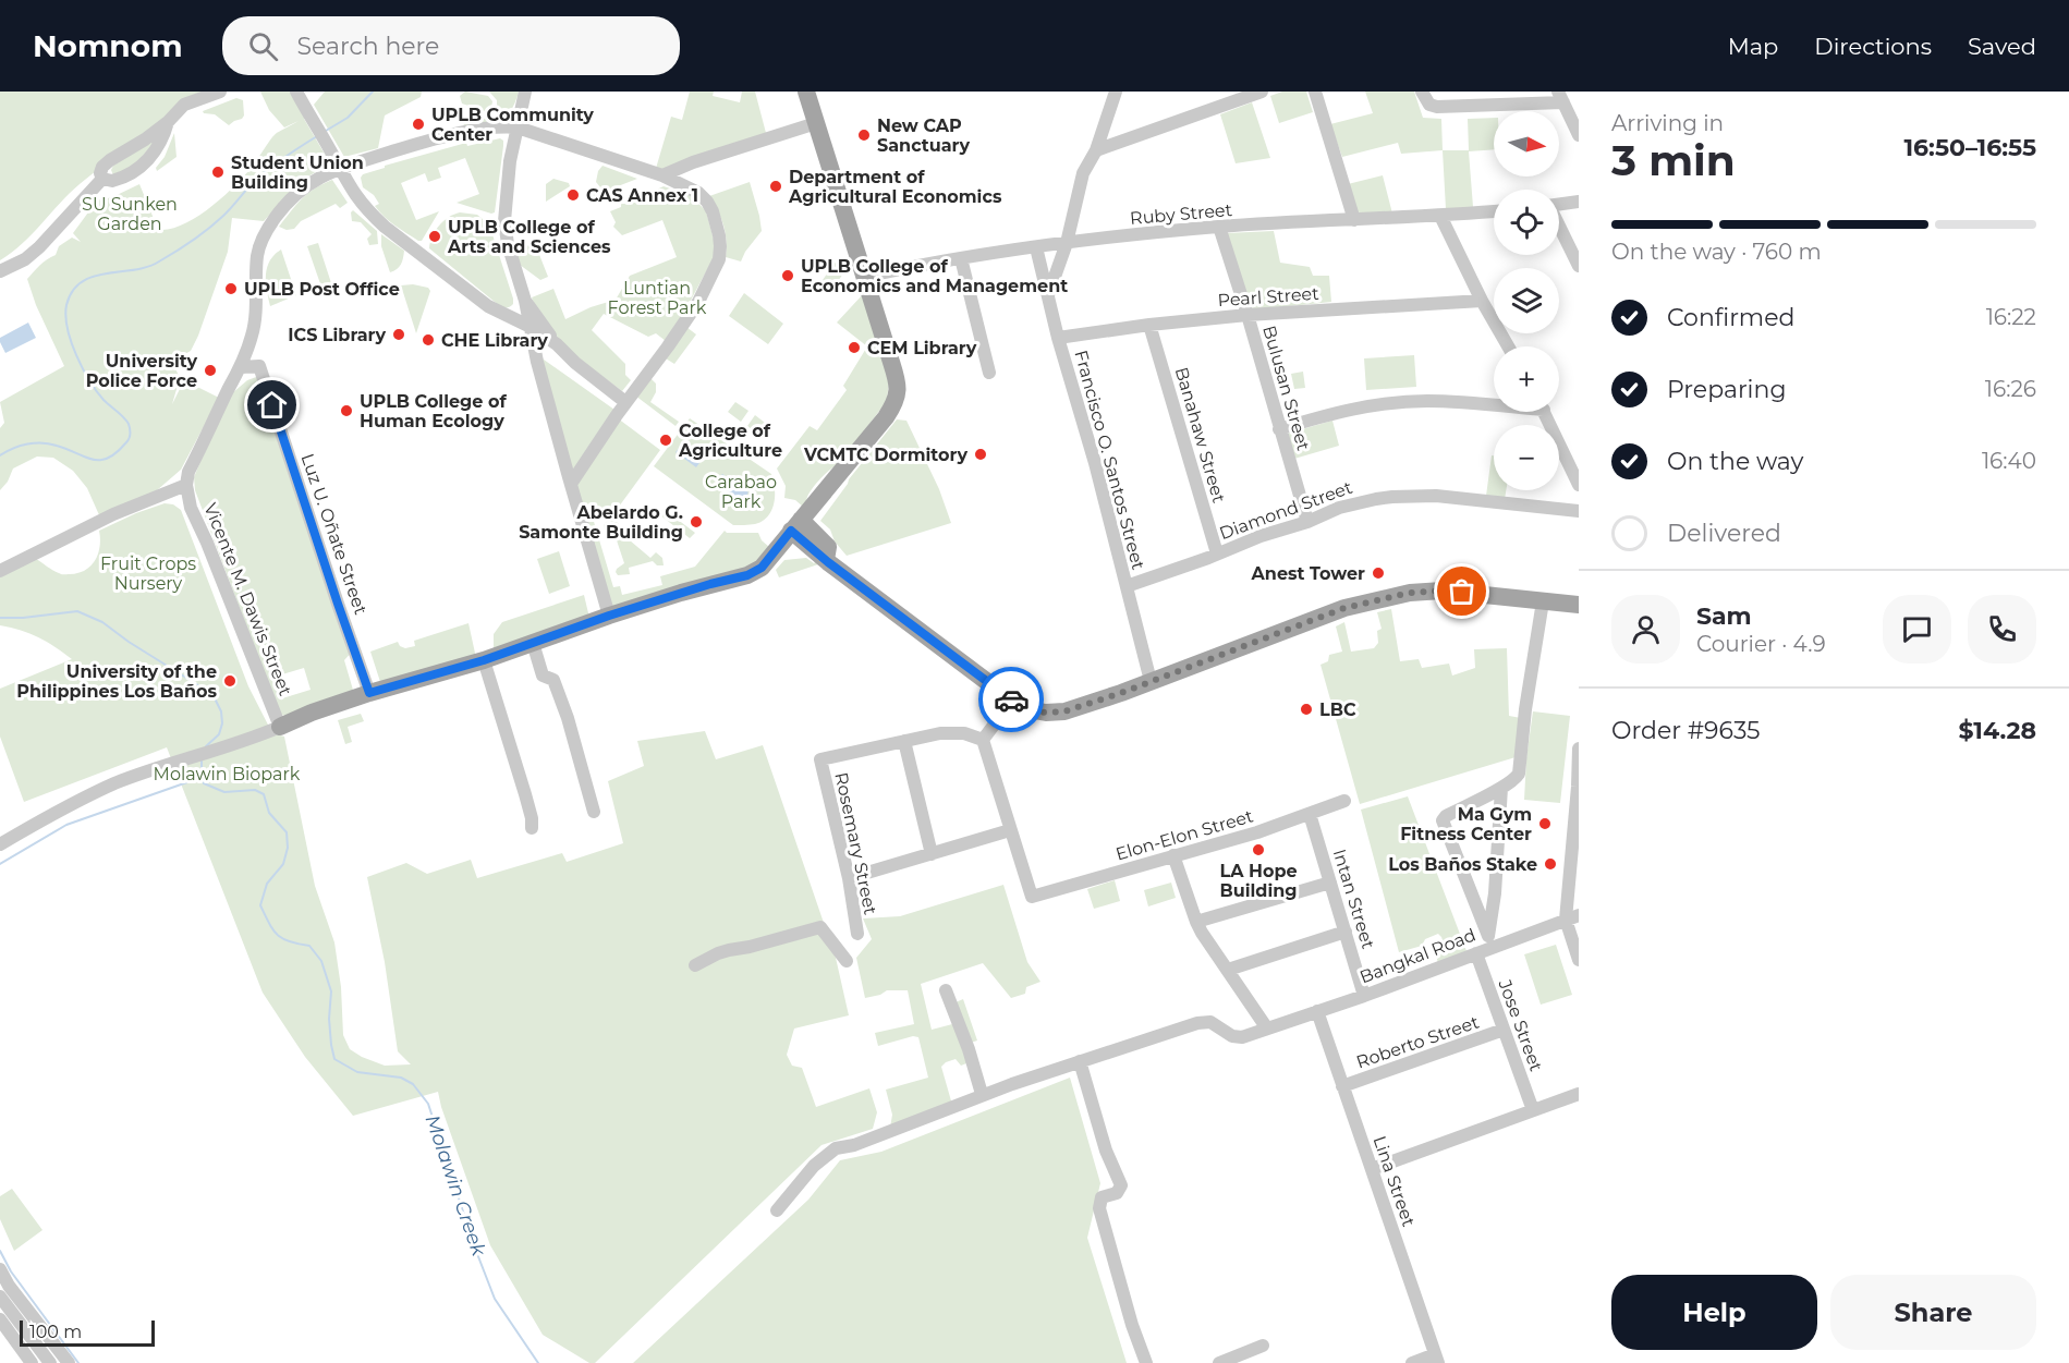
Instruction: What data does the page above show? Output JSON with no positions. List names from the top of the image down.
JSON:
{
  "streets": {
    "street": [
      "Ruby Street",
      "Pearl Street",
      "Bulusan Street",
      "Banahaw Street",
      "Francisco O. Santos Street",
      "Diamond Street",
      "Luz U. Oñate Street",
      "Vicente M. Dawis Street",
      "Elon-Elon Street",
      "Rosemary Street",
      "Intan Street",
      "Bangkal Road",
      "Jose Street",
      "Roberto Street",
      "Lina Street"
    ]
  },
  "crossings": [
    ["Ruby Street", "Bulusan Street"],
    ["Ruby Street", "Francisco O. Santos Street"],
    ["Pearl Street", "Bulusan Street"],
    ["Pearl Street", "Banahaw Street"],
    ["Pearl Street", "Francisco O. Santos Street"],
    ["Bulusan Street", "Diamond Street"],
    ["Banahaw Street", "Diamond Street"],
    ["Francisco O. Santos Street", "Diamond Street"],
    ["Elon-Elon Street", "Intan Street"],
    ["Intan Street", "Bangkal Road"],
    ["Bangkal Road", "Jose Street"],
    ["Bangkal Road", "Lina Street"],
    ["Jose Street", "Roberto Street"],
    ["Roberto Street", "Lina Street"]
  ],
  "water": ["Molawin Creek"],
  "parks": [
    "SU Sunken Garden",
    "Luntian Forest Park",
    "Carabao Park",
    "Fruit Crops Nursery",
    "Molawin Biopark"
  ],
  "places": [
    "UPLB Community Center",
    "New CAP Sanctuary",
    "Student Union Building",
    "Department of Agricultural Economics",
    "CAS Annex 1",
    "UPLB College of Arts and Sciences",
    "UPLB College of Economics and Management",
    "UPLB Post Office",
    "ICS Library",
    "CHE Library",
    "CEM Library",
    "University Police Force",
    "UPLB College of Human Ecology",
    "College of Agriculture",
    "VCMTC Dormitory",
    "Abelardo G. Samonte Building",
    "Anest Tower",
    "University of the Philippines Los Baños",
    "LBC",
    "Ma Gym Fitness Center",
    "LA Hope Building",
    "Los Baños Stake"
  ],
  "scale_bar": "100 m",
  "north": "right",
  "page": {
    "header": "Nomnom",
    "search": "Search here",
    "nav": ["Map", "Directions", "Saved"],
    "heading": ["3 min", "Arriving in", "16:50–16:55"],
    "panel": [
      "Sam",
      "Courier · 4.9",
      "Order #9635",
      "$14.28"
    ],
    "map_buttons": ["+", "−"],
    "bar": "On the way · 760 m",
    "list": [
      ["Confirmed", "16:22"],
      ["Preparing", "16:26"],
      ["On the way", "16:40"],
      "Delivered"
    ],
    "buttons": ["Help", "Share"],
    "scale": "100 m"
  }
}
